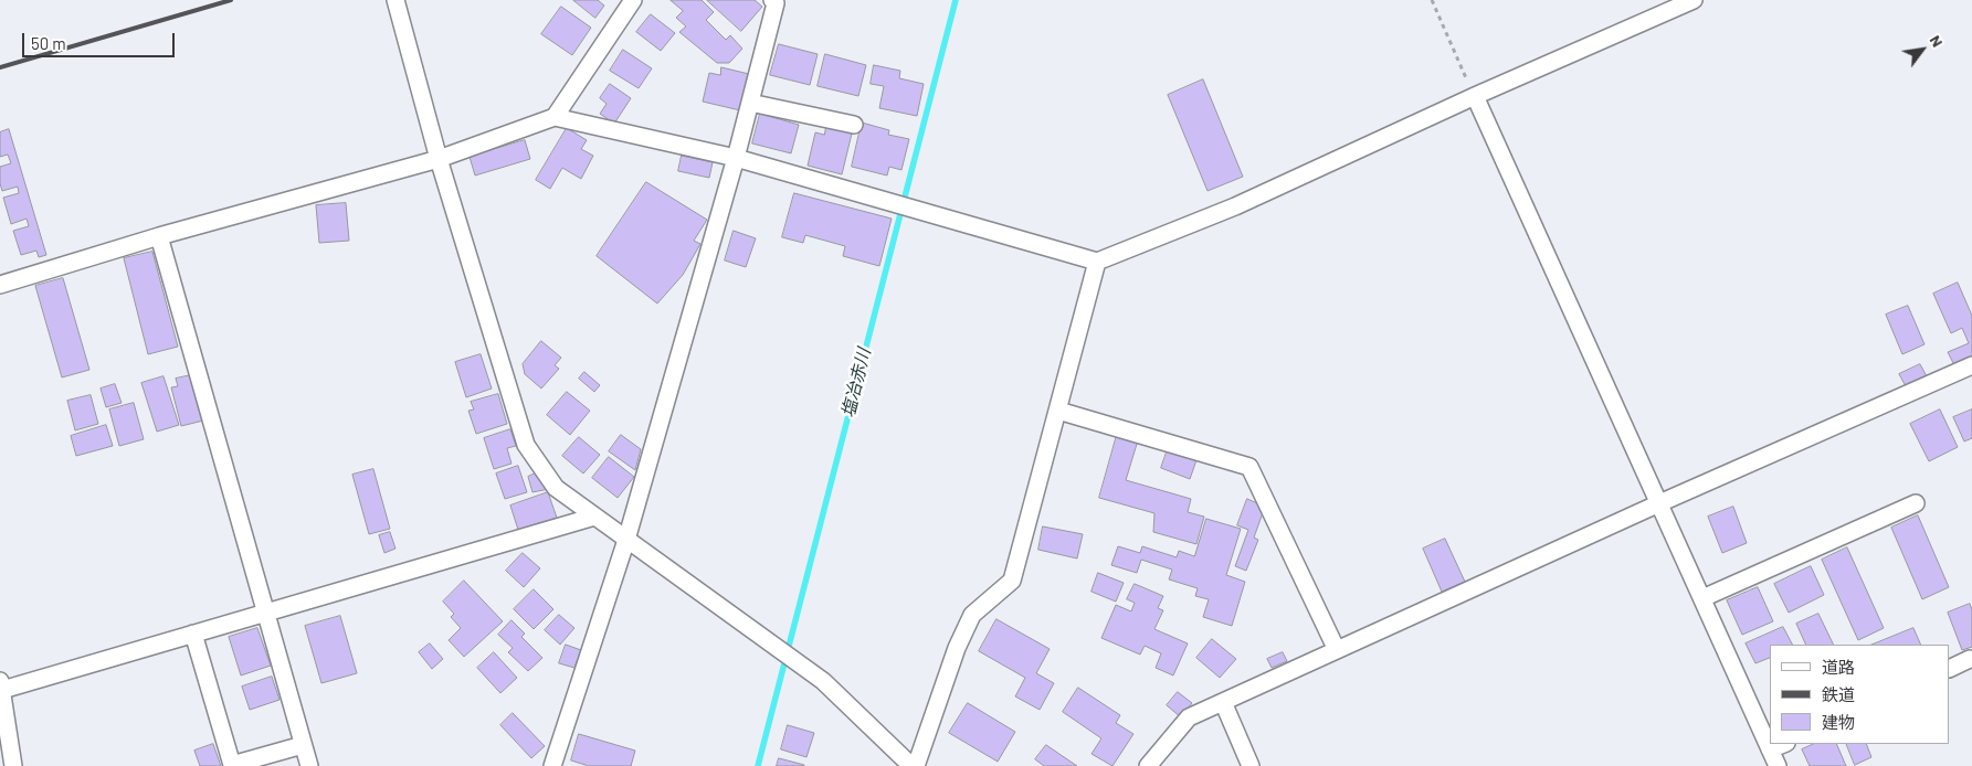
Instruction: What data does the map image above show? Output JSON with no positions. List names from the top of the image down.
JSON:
{
  "water": ["塩冶赤川"],
  "legend": ["道路", "鉄道", "建物"],
  "scale_bar": "50 m",
  "north": "top right"
}
